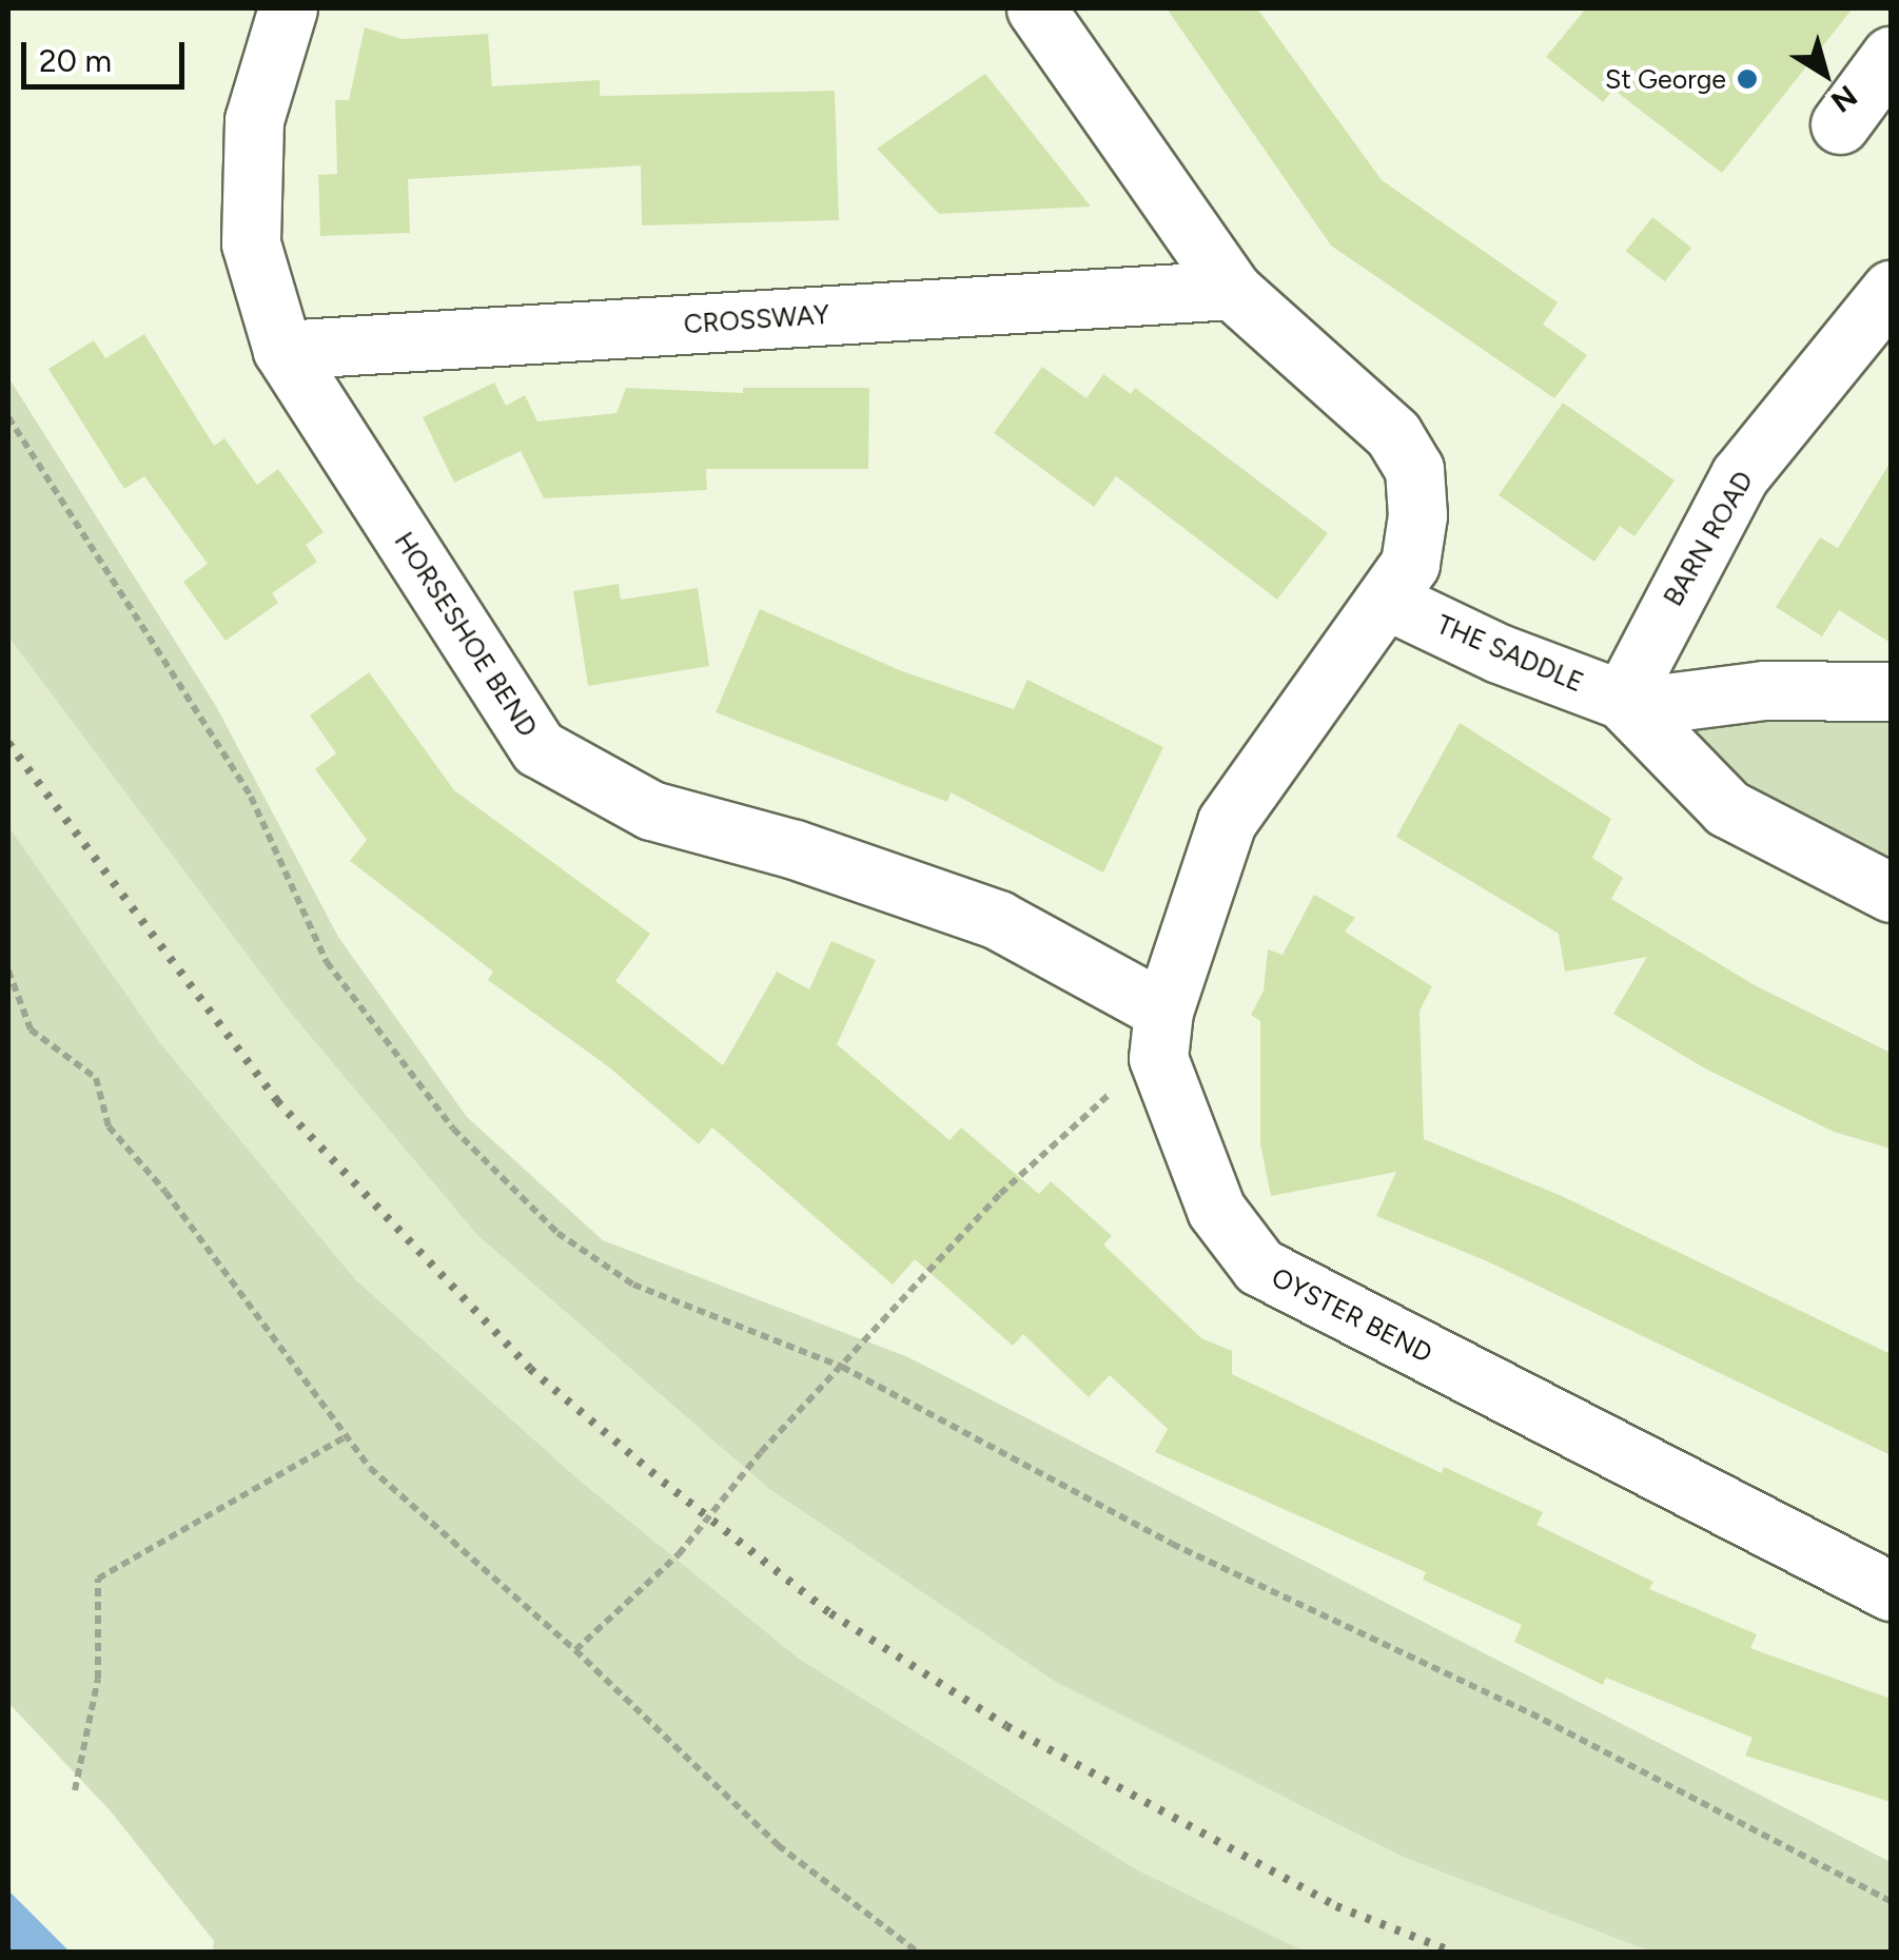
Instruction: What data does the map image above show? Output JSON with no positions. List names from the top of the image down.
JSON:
{
  "streets": {
    "street": [
      "CROSSWAY",
      "BARN ROAD",
      "HORSESHOE BEND",
      "THE SADDLE",
      "OYSTER BEND"
    ]
  },
  "crossings": [
    ["CROSSWAY", "HORSESHOE BEND"],
    ["BARN ROAD", "THE SADDLE"],
    ["HORSESHOE BEND", "OYSTER BEND"]
  ],
  "places": ["St George"],
  "scale_bar": "20 m",
  "north": "bottom right"
}
